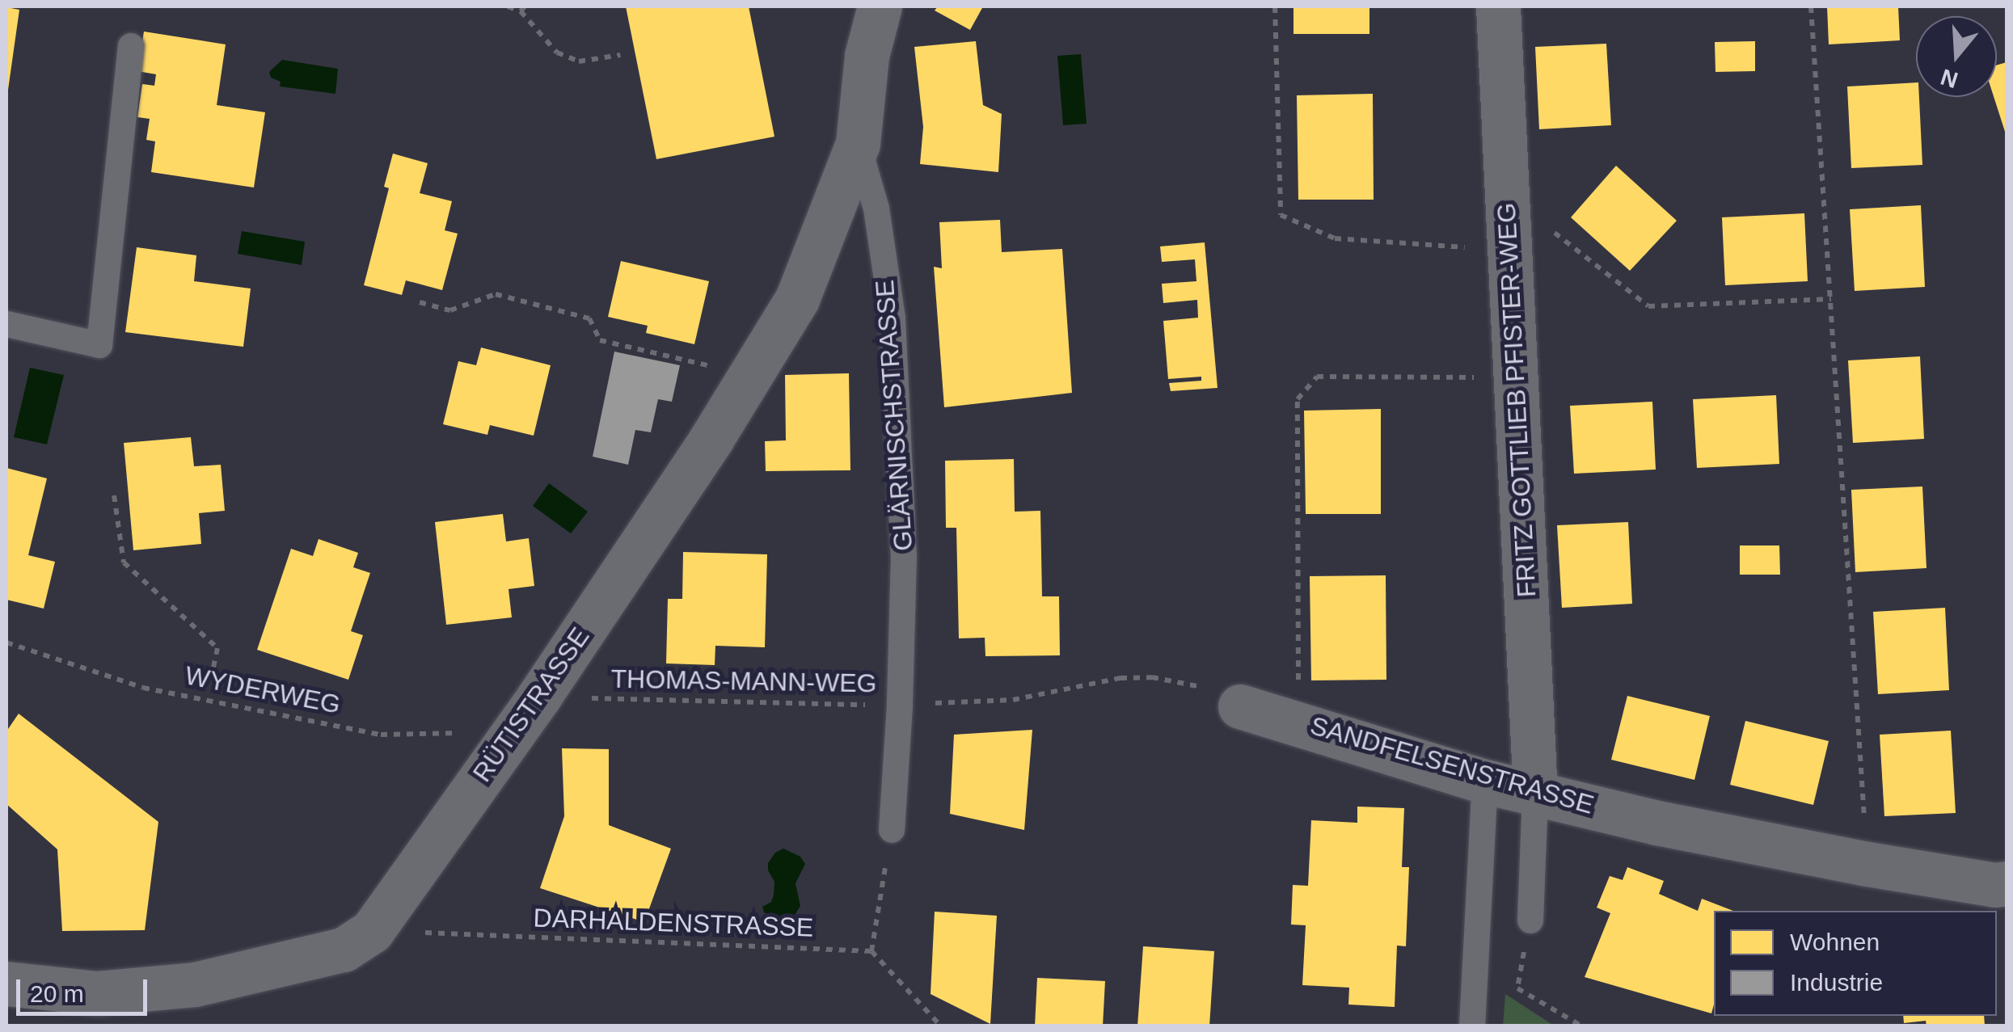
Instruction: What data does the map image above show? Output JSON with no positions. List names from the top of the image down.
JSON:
{
  "streets": {
    "street": [
      "FRITZ GOTTLIEB PFISTER-WEG",
      "GLÄRNISCHSTRASSE",
      "RÜTISTRASSE",
      "SANDFELSENSTRASSE"
    ],
    "path": ["THOMAS-MANN-WEG", "WYDERWEG", "DARHALDENSTRASSE"]
  },
  "crossings": [
    ["FRITZ GOTTLIEB PFISTER-WEG", "SANDFELSENSTRASSE"],
    ["GLÄRNISCHSTRASSE", "THOMAS-MANN-WEG"],
    ["GLÄRNISCHSTRASSE", "RÜTISTRASSE"],
    ["THOMAS-MANN-WEG", "WYDERWEG"],
    ["THOMAS-MANN-WEG", "RÜTISTRASSE"],
    ["WYDERWEG", "RÜTISTRASSE"],
    ["RÜTISTRASSE", "DARHALDENSTRASSE"]
  ],
  "legend": ["Wohnen", "Industrie"],
  "scale_bar": "20 m",
  "north": "bottom"
}
